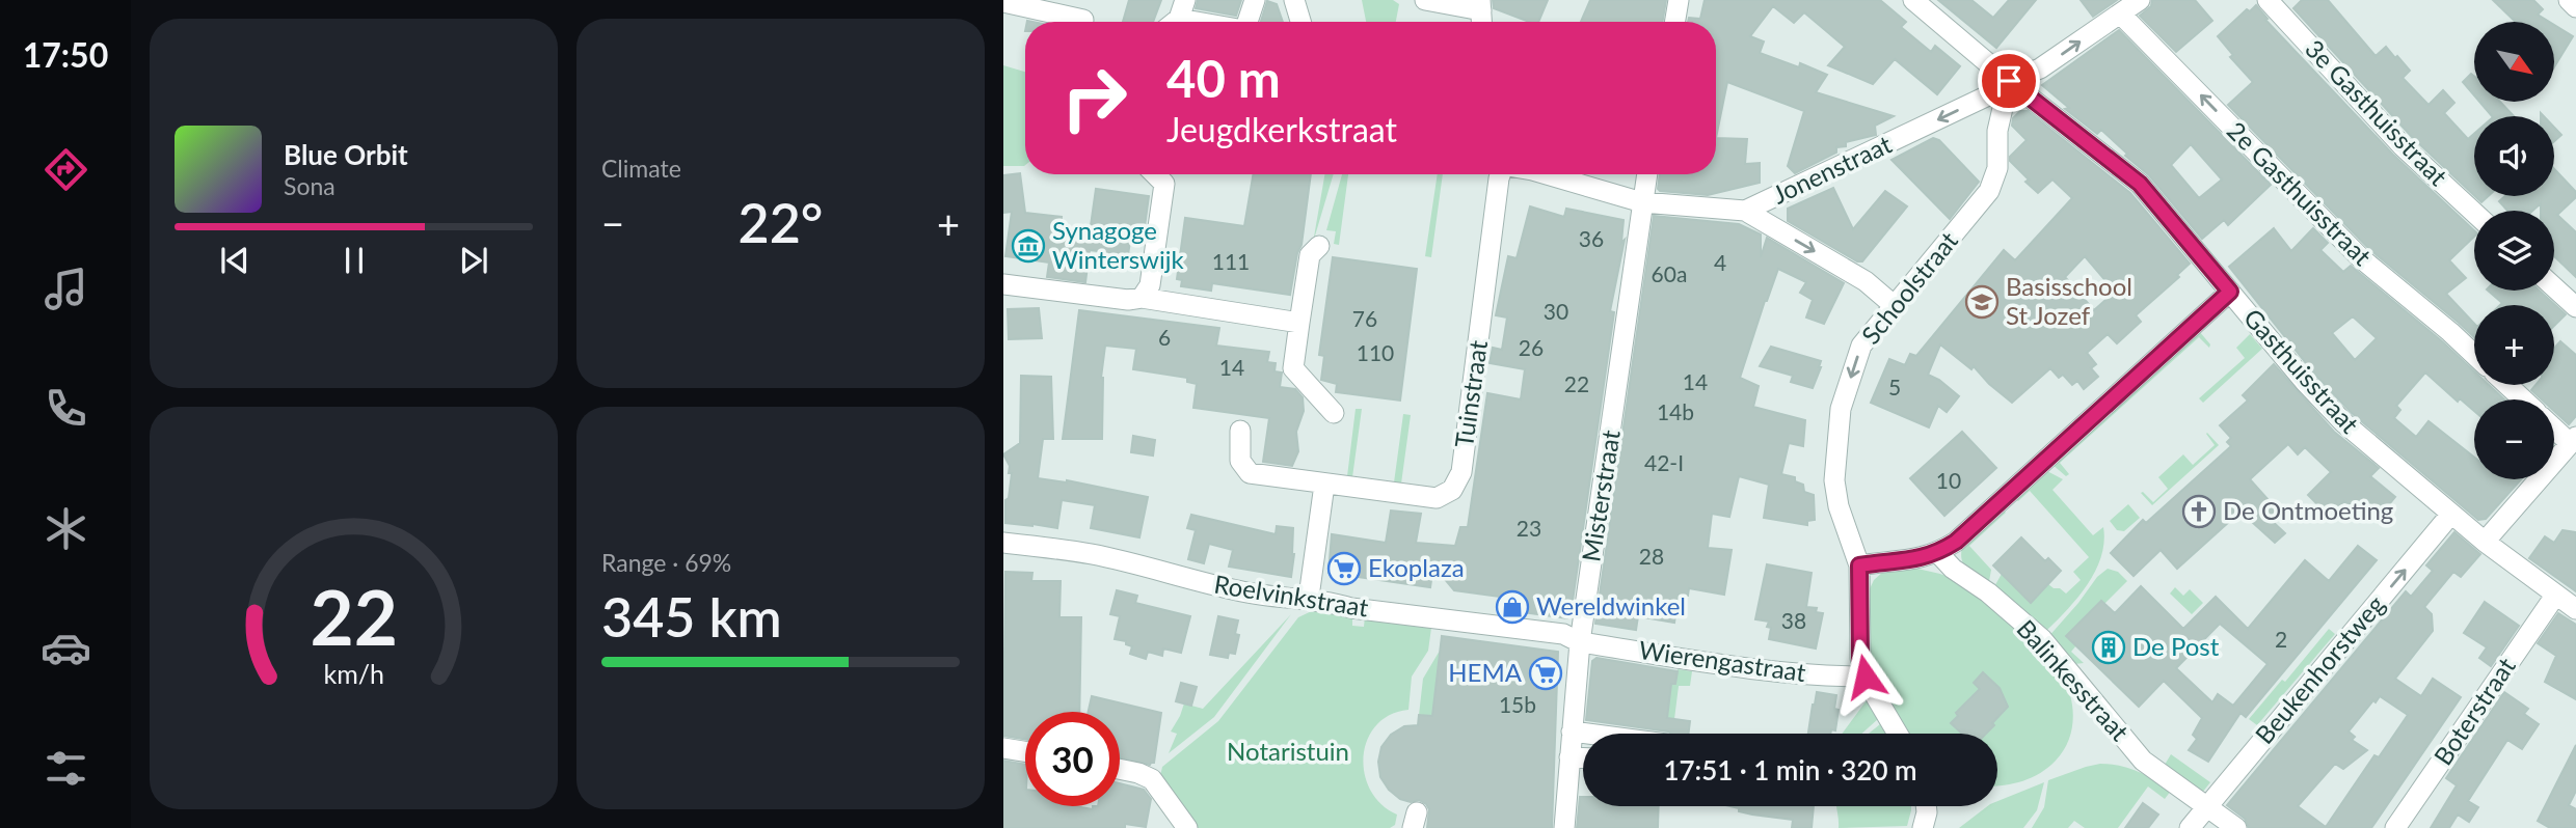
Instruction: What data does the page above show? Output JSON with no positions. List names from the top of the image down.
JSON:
{
  "streets": {
    "street": [
      "3e Gasthuisstraat",
      "Jonenstraat",
      "2e Gasthuisstraat",
      "Schoolstraat",
      "Gasthuisstraat",
      "Tuinstraat",
      "Misterstraat",
      "Roelvinkstraat",
      "Wierengastraat",
      "Beukenhorstweg",
      "Balinkesstraat",
      "Boterstraat"
    ]
  },
  "crossings": [
    ["Jonenstraat", "2e Gasthuisstraat"],
    ["Jonenstraat", "Schoolstraat"],
    ["Jonenstraat", "Gasthuisstraat"],
    ["Jonenstraat", "Misterstraat"],
    ["Schoolstraat", "Gasthuisstraat"],
    ["Schoolstraat", "Wierengastraat"],
    ["Gasthuisstraat", "Beukenhorstweg"],
    ["Gasthuisstraat", "Boterstraat"],
    ["Misterstraat", "Roelvinkstraat"],
    ["Misterstraat", "Wierengastraat"],
    ["Roelvinkstraat", "Wierengastraat"],
    ["Beukenhorstweg", "Balinkesstraat"]
  ],
  "one_way": ["2e Gasthuisstraat", "Schoolstraat", "Beukenhorstweg"],
  "parks": ["Notaristuin"],
  "places": {
    "museum": ["Synagoge Winterswijk"],
    "school or university": ["Basisschool St Jozef"],
    "church": ["De Ontmoeting"],
    "supermarket": ["Ekoplaza", "HEMA"],
    "shop": ["Wereldwinkel"],
    "building": ["De Post"]
  },
  "house_numbers": [
    "36",
    "111",
    "4",
    "60a",
    "30",
    "76",
    "6",
    "26",
    "110",
    "14",
    "14",
    "22",
    "5",
    "14b",
    "42-I",
    "10",
    "23",
    "28",
    "38",
    "2",
    "15b"
  ],
  "north": "bottom right",
  "page": {
    "tabs": "17:50",
    "tile": [
      "Climate",
      ["Range · 69%", "345 km"]
    ],
    "map_buttons": ["+", "−"],
    "turn": ["40 m", "Jeugdkerkstraat"],
    "song": ["Blue Orbit", "Sona"],
    "heat": ["−", "22°", "+"],
    "limit": "30",
    "trip": "17:51 · 1 min · 320 m",
    "gauge": ["22", "km/h"]
  }
}
